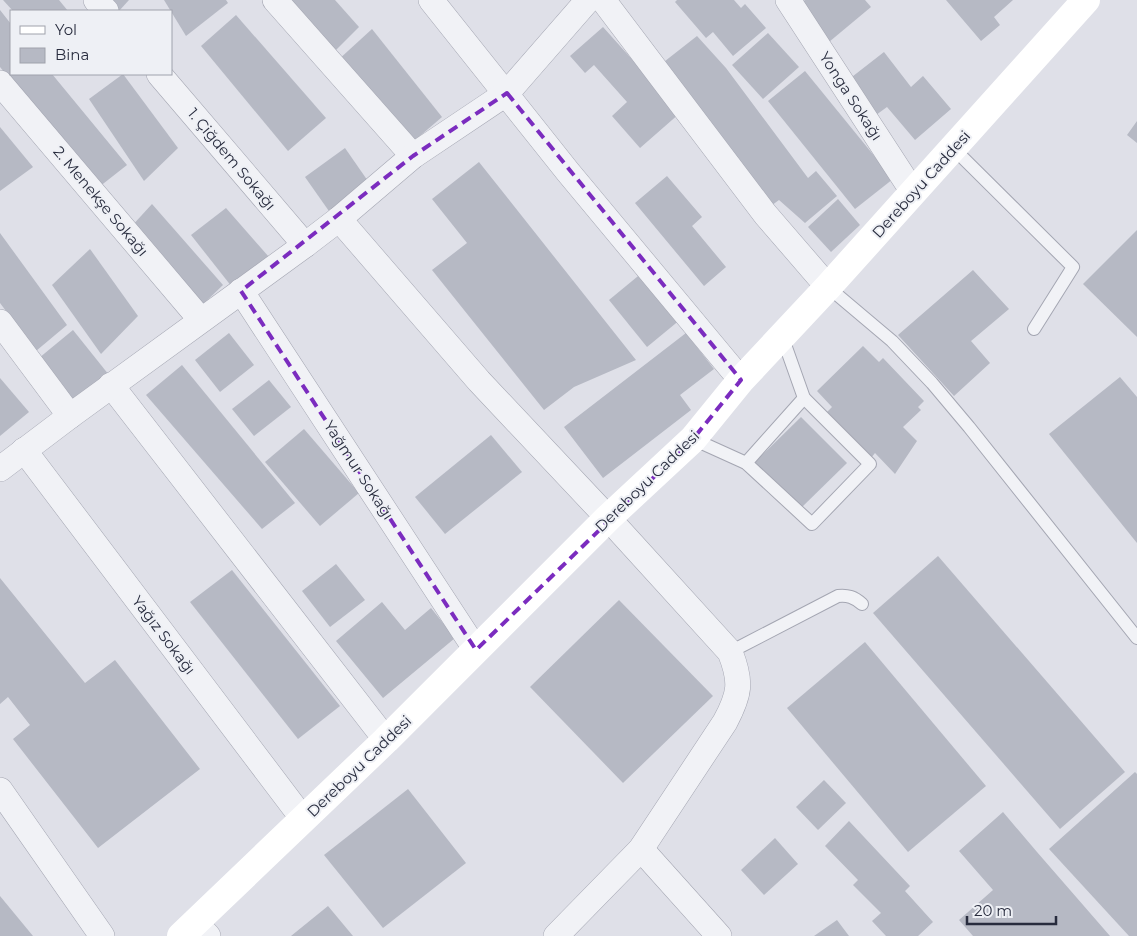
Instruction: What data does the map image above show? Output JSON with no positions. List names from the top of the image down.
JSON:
{
  "streets": {
    "main road": ["Dereboyu Caddesi"],
    "street": [
      "Yonga Sokağı",
      "1. Çiğdem Sokağı",
      "2. Menekşe Sokağı",
      "Yağmur Sokağı",
      "Yağız Sokağı"
    ]
  },
  "crossings": [
    ["Yonga Sokağı", "Dereboyu Caddesi"],
    ["Dereboyu Caddesi", "Yağmur Sokağı"],
    ["Dereboyu Caddesi", "Yağız Sokağı"]
  ],
  "legend": ["Yol", "Bina"],
  "scale_bar": "20 m"
}
